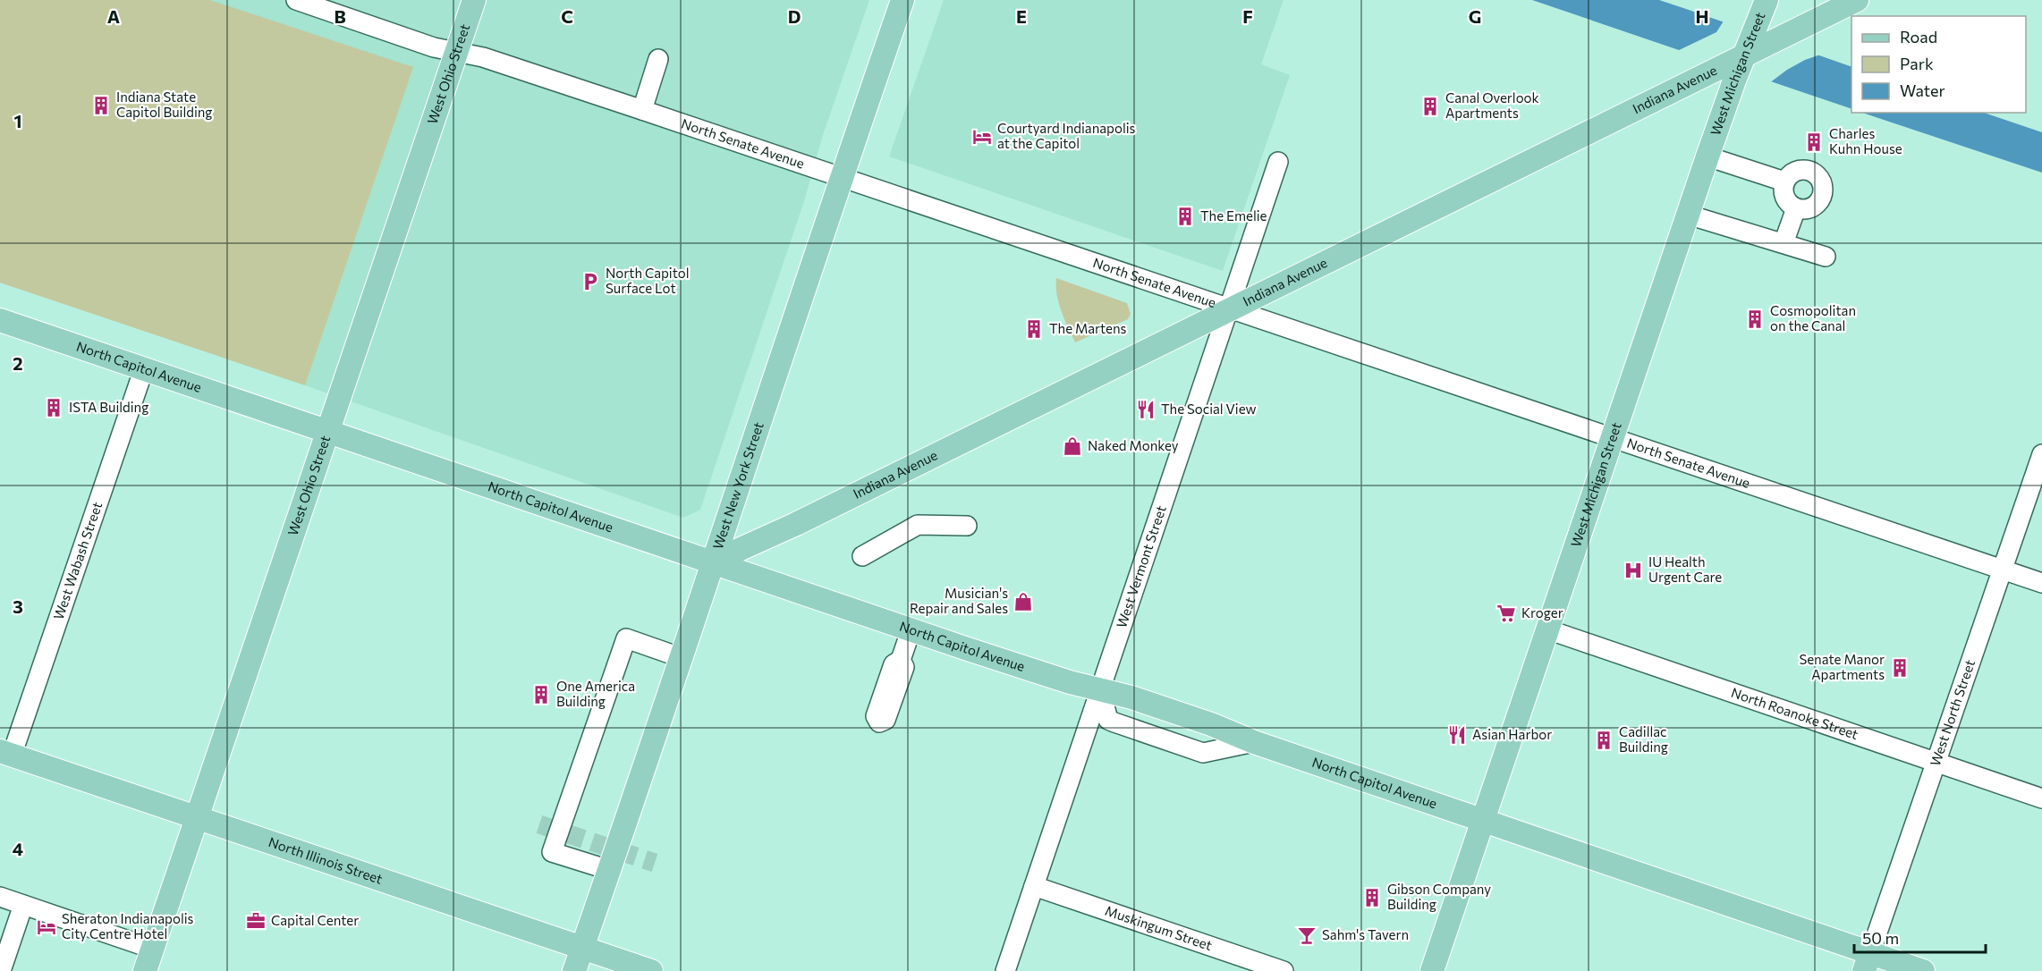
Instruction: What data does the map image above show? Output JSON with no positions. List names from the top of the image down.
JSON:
{
  "streets": {
    "main road": [
      "West Ohio Street",
      "West Michigan Street",
      "Indiana Avenue",
      "North Capitol Avenue",
      "West New York Street",
      "North Illinois Street"
    ],
    "street": [
      "North Senate Avenue",
      "West Wabash Street",
      "West Vermont Street",
      "West North Street",
      "North Roanoke Street",
      "Muskingum Street"
    ]
  },
  "crossings": [
    ["West Ohio Street", "North Senate Avenue"],
    ["West Ohio Street", "North Capitol Avenue"],
    ["West Ohio Street", "North Illinois Street"],
    ["West Michigan Street", "Indiana Avenue"],
    ["West Michigan Street", "North Senate Avenue"],
    ["West Michigan Street", "North Capitol Avenue"],
    ["West Michigan Street", "North Roanoke Street"],
    ["Indiana Avenue", "North Senate Avenue"],
    ["Indiana Avenue", "North Capitol Avenue"],
    ["Indiana Avenue", "West New York Street"],
    ["Indiana Avenue", "West Vermont Street"],
    ["North Senate Avenue", "West New York Street"],
    ["North Senate Avenue", "West Vermont Street"],
    ["North Senate Avenue", "West North Street"],
    ["North Capitol Avenue", "West New York Street"],
    ["North Capitol Avenue", "West Wabash Street"],
    ["North Capitol Avenue", "West Vermont Street"],
    ["North Capitol Avenue", "West North Street"],
    ["West New York Street", "North Illinois Street"],
    ["West Wabash Street", "North Illinois Street"],
    ["West Vermont Street", "Muskingum Street"],
    ["West North Street", "North Roanoke Street"]
  ],
  "places": {
    "building": [
      "Indiana State Capitol Building",
      "Canal Overlook Apartments",
      "Charles Kuhn House",
      "The Emelie",
      "Cosmopolitan on the Canal",
      "The Martens",
      "ISTA Building",
      "Senate Manor Apartments",
      "One America Building",
      "Cadillac Building",
      "Gibson Company Building"
    ],
    "hotel": ["Courtyard Indianapolis at the Capitol", "Sheraton Indianapolis City Centre Hotel"],
    "parking": ["North Capitol Surface Lot"],
    "restaurant": ["The Social View", "Asian Harbor"],
    "shop": ["Naked Monkey", "Musician's Repair and Sales"],
    "hospital": ["IU Health Urgent Care"],
    "supermarket": ["Kroger"],
    "office": ["Capital Center"],
    "bar": ["Sahm's Tavern"]
  },
  "legend": ["Road", "Park", "Water"],
  "scale_bar": "50 m",
  "grid": {
    "columns": [
      "A",
      "B",
      "C",
      "D",
      "E",
      "F",
      "G",
      "H"
    ],
    "rows": [
      "1",
      "2",
      "3",
      "4"
    ]
  }
}
